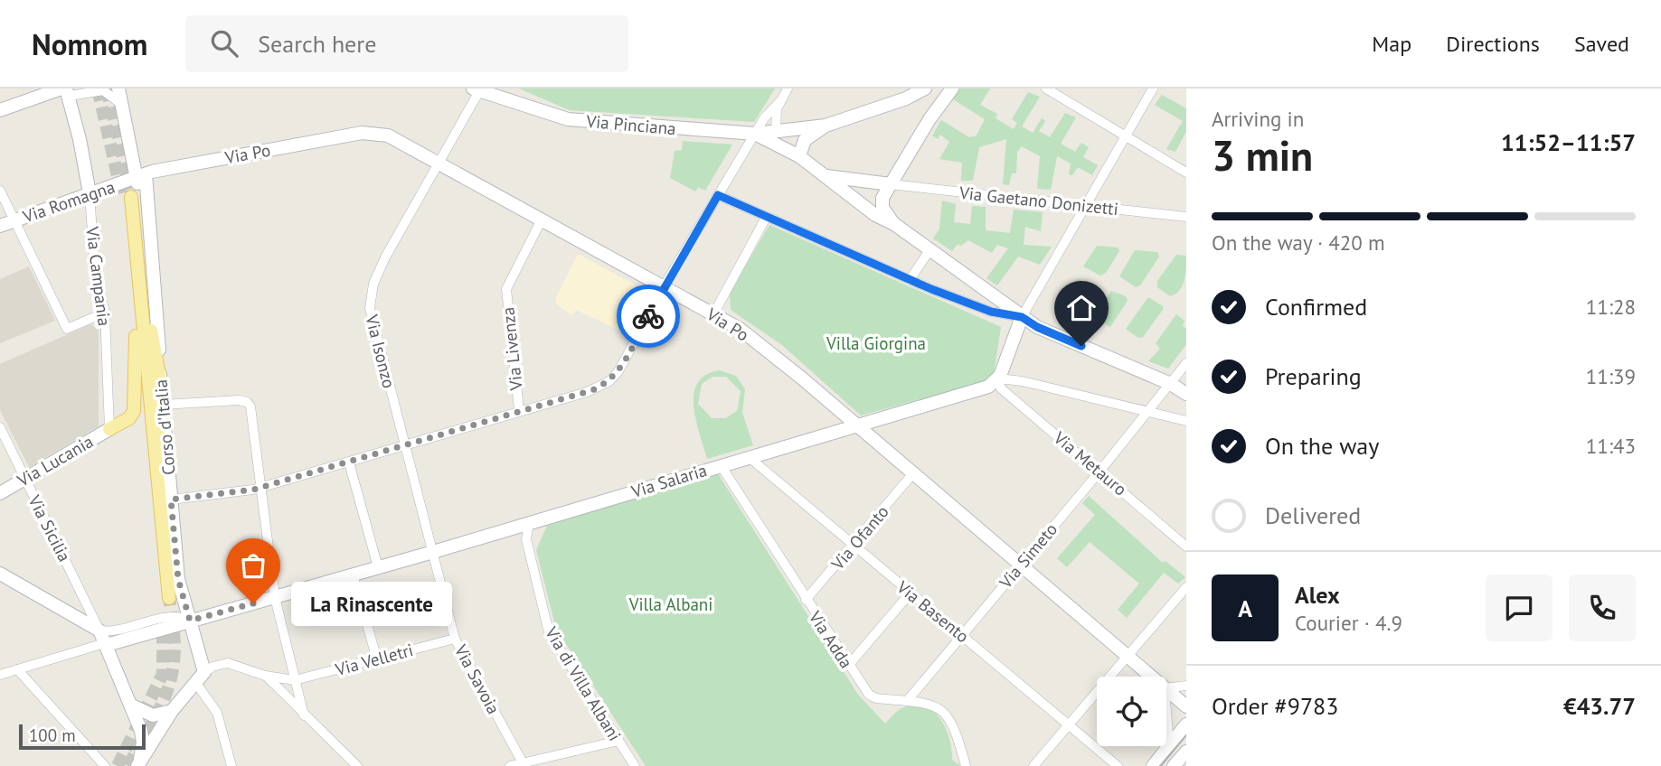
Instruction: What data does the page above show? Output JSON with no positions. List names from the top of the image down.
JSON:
{
  "streets": {
    "main road": ["Corso d'Italia"],
    "street": [
      "Via Pinciana",
      "Via Po",
      "Via Gaetano Donizetti",
      "Via Romagna",
      "Via Campania",
      "Via Livenza",
      "Via Isonzo",
      "Via Lucania",
      "Via Metauro",
      "Via Salaria",
      "Via Sicilia",
      "Via Ofanto",
      "Via Simeto",
      "Via Basento",
      "Via Adda",
      "Via Velletri",
      "Via Savoia",
      "Via di Villa Albani"
    ]
  },
  "crossings": [
    ["Via Pinciana", "Via Isonzo"],
    ["Via Po", "Via Romagna"],
    ["Via Po", "Via Livenza"],
    ["Via Po", "Via Isonzo"],
    ["Via Po", "Corso d'Italia"],
    ["Via Po", "Via Salaria"],
    ["Via Po", "Via Ofanto"],
    ["Via Po", "Via Simeto"],
    ["Via Romagna", "Via Campania"],
    ["Via Romagna", "Corso d'Italia"],
    ["Via Campania", "Via Lucania"],
    ["Via Isonzo", "Via Salaria"],
    ["Via Isonzo", "Via Savoia"],
    ["Corso d'Italia", "Via Salaria"],
    ["Via Lucania", "Via Sicilia"],
    ["Via Metauro", "Via Salaria"],
    ["Via Metauro", "Via Simeto"],
    ["Via Salaria", "Via Basento"],
    ["Via Salaria", "Via Adda"],
    ["Via Salaria", "Via Savoia"],
    ["Via Salaria", "Via di Villa Albani"],
    ["Via Ofanto", "Via Basento"],
    ["Via Ofanto", "Via Adda"],
    ["Via Simeto", "Via Basento"],
    ["Via Simeto", "Via Adda"],
    ["Via Velletri", "Via Savoia"]
  ],
  "parks": ["Villa Giorgina", "Villa Albani"],
  "places": ["La Rinascente"],
  "scale_bar": "100 m",
  "page": {
    "header": "Nomnom",
    "search": "Search here",
    "nav": ["Map", "Directions", "Saved"],
    "heading": ["3 min", "Arriving in", "11:52–11:57"],
    "panel": [
      "Alex",
      "Courier · 4.9",
      "Order #9783",
      "€43.77"
    ],
    "bar": "On the way · 420 m",
    "list": [
      ["Confirmed", "11:28"],
      ["Preparing", "11:39"],
      ["On the way", "11:43"],
      "Delivered"
    ],
    "round": "A",
    "bubble": "La Rinascente",
    "scale": "100 m"
  }
}
